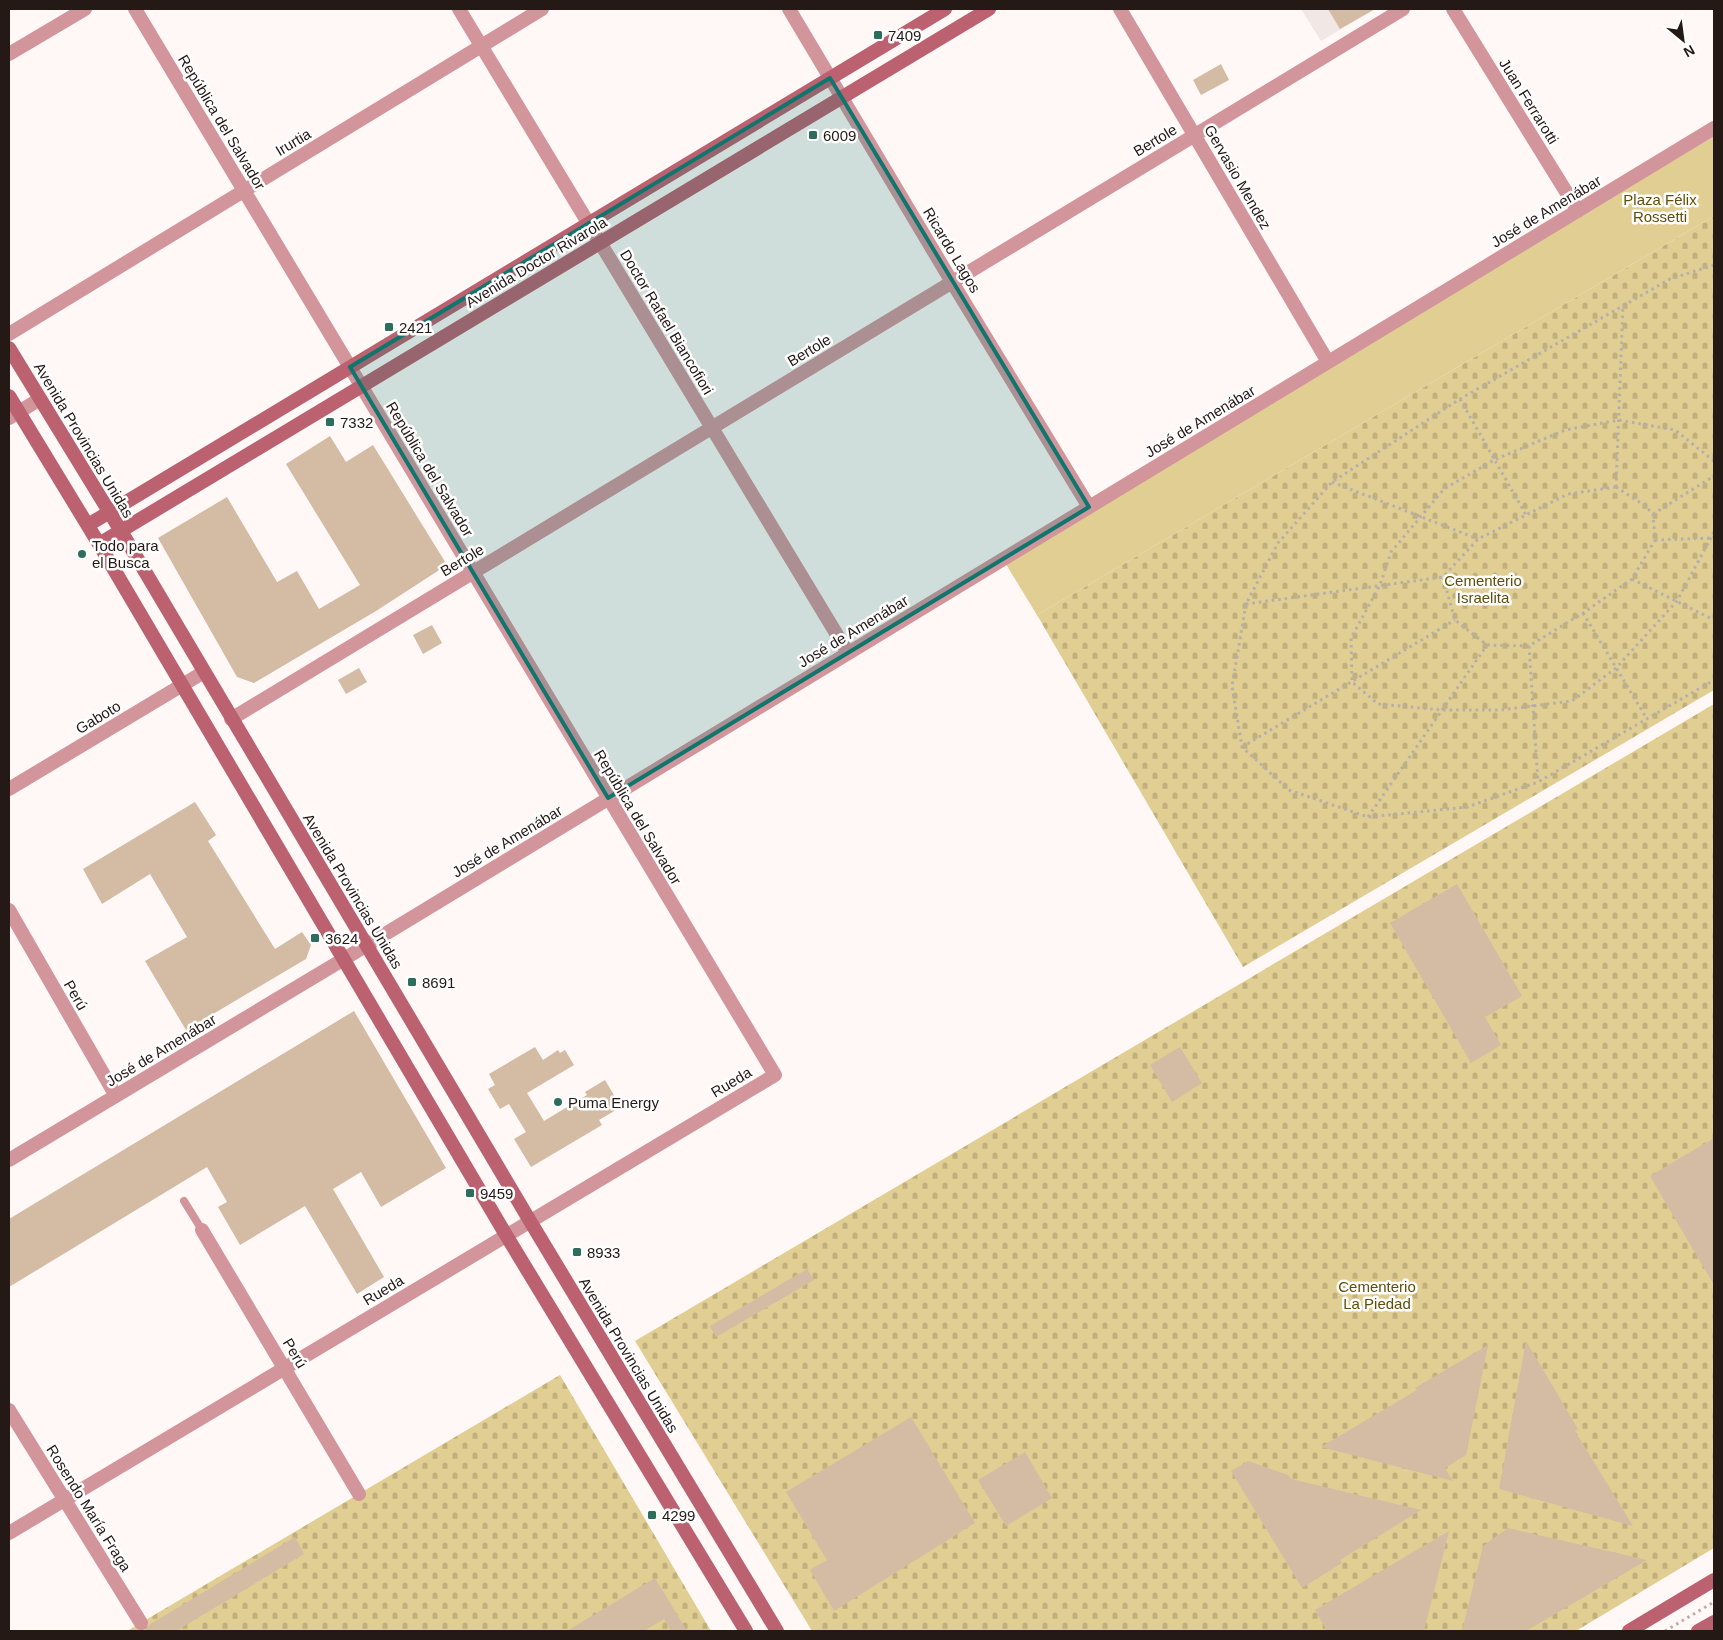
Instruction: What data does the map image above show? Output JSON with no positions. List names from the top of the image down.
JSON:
{
  "streets": {
    "main road": ["Avenida Doctor Rivarola", "Avenida Provincias Unidas"],
    "street": [
      "Juan Ferrarotti",
      "República del Salvador",
      "Bertole",
      "Irurtia",
      "Gervasio Mendez",
      "José de Amenábar",
      "Ricardo Lagos",
      "Doctor Rafael Biancofiori",
      "Gaboto",
      "Perú",
      "Rueda",
      "Rosendo María Fraga"
    ]
  },
  "crossings": [
    ["Juan Ferrarotti", "José de Amenábar"],
    ["República del Salvador", "Bertole"],
    ["República del Salvador", "Irurtia"],
    ["República del Salvador", "José de Amenábar"],
    ["República del Salvador", "Avenida Doctor Rivarola"],
    ["República del Salvador", "Rueda"],
    ["Bertole", "Gervasio Mendez"],
    ["Bertole", "Ricardo Lagos"],
    ["Bertole", "Doctor Rafael Biancofiori"],
    ["Bertole", "Avenida Provincias Unidas"],
    ["Irurtia", "Doctor Rafael Biancofiori"],
    ["Gervasio Mendez", "José de Amenábar"],
    ["José de Amenábar", "Ricardo Lagos"],
    ["José de Amenábar", "Doctor Rafael Biancofiori"],
    ["José de Amenábar", "Avenida Provincias Unidas"],
    ["José de Amenábar", "Perú"],
    ["Ricardo Lagos", "Avenida Doctor Rivarola"],
    ["Avenida Doctor Rivarola", "Doctor Rafael Biancofiori"],
    ["Avenida Doctor Rivarola", "Avenida Provincias Unidas"],
    ["Avenida Provincias Unidas", "Gaboto"],
    ["Avenida Provincias Unidas", "Rueda"],
    ["Perú", "Rueda"],
    ["Rueda", "Rosendo María Fraga"]
  ],
  "parks": ["Plaza Félix Rossetti", "Cementerio Israelita", "Cementerio La Piedad"],
  "places": {
    "transit": [
      "7409",
      "6009",
      "2421",
      "7332",
      "3624",
      "8691",
      "9459",
      "8933",
      "4299"
    ],
    "other": ["Todo para el Busca", "Puma Energy"]
  },
  "north": "bottom right"
}
